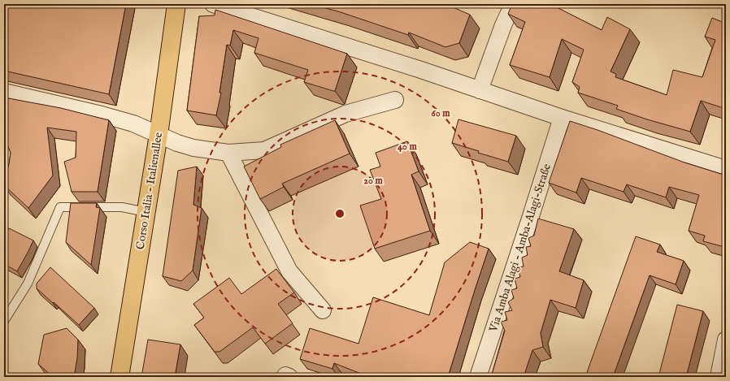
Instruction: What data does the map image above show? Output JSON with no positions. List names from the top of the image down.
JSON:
{
  "streets": {
    "main road": ["Corso Italia - Italienallee"],
    "street": ["Via Amba Alagi - Amba-Alagi-Straße"]
  },
  "rings": ["60 m", "40 m", "20 m"]
}
